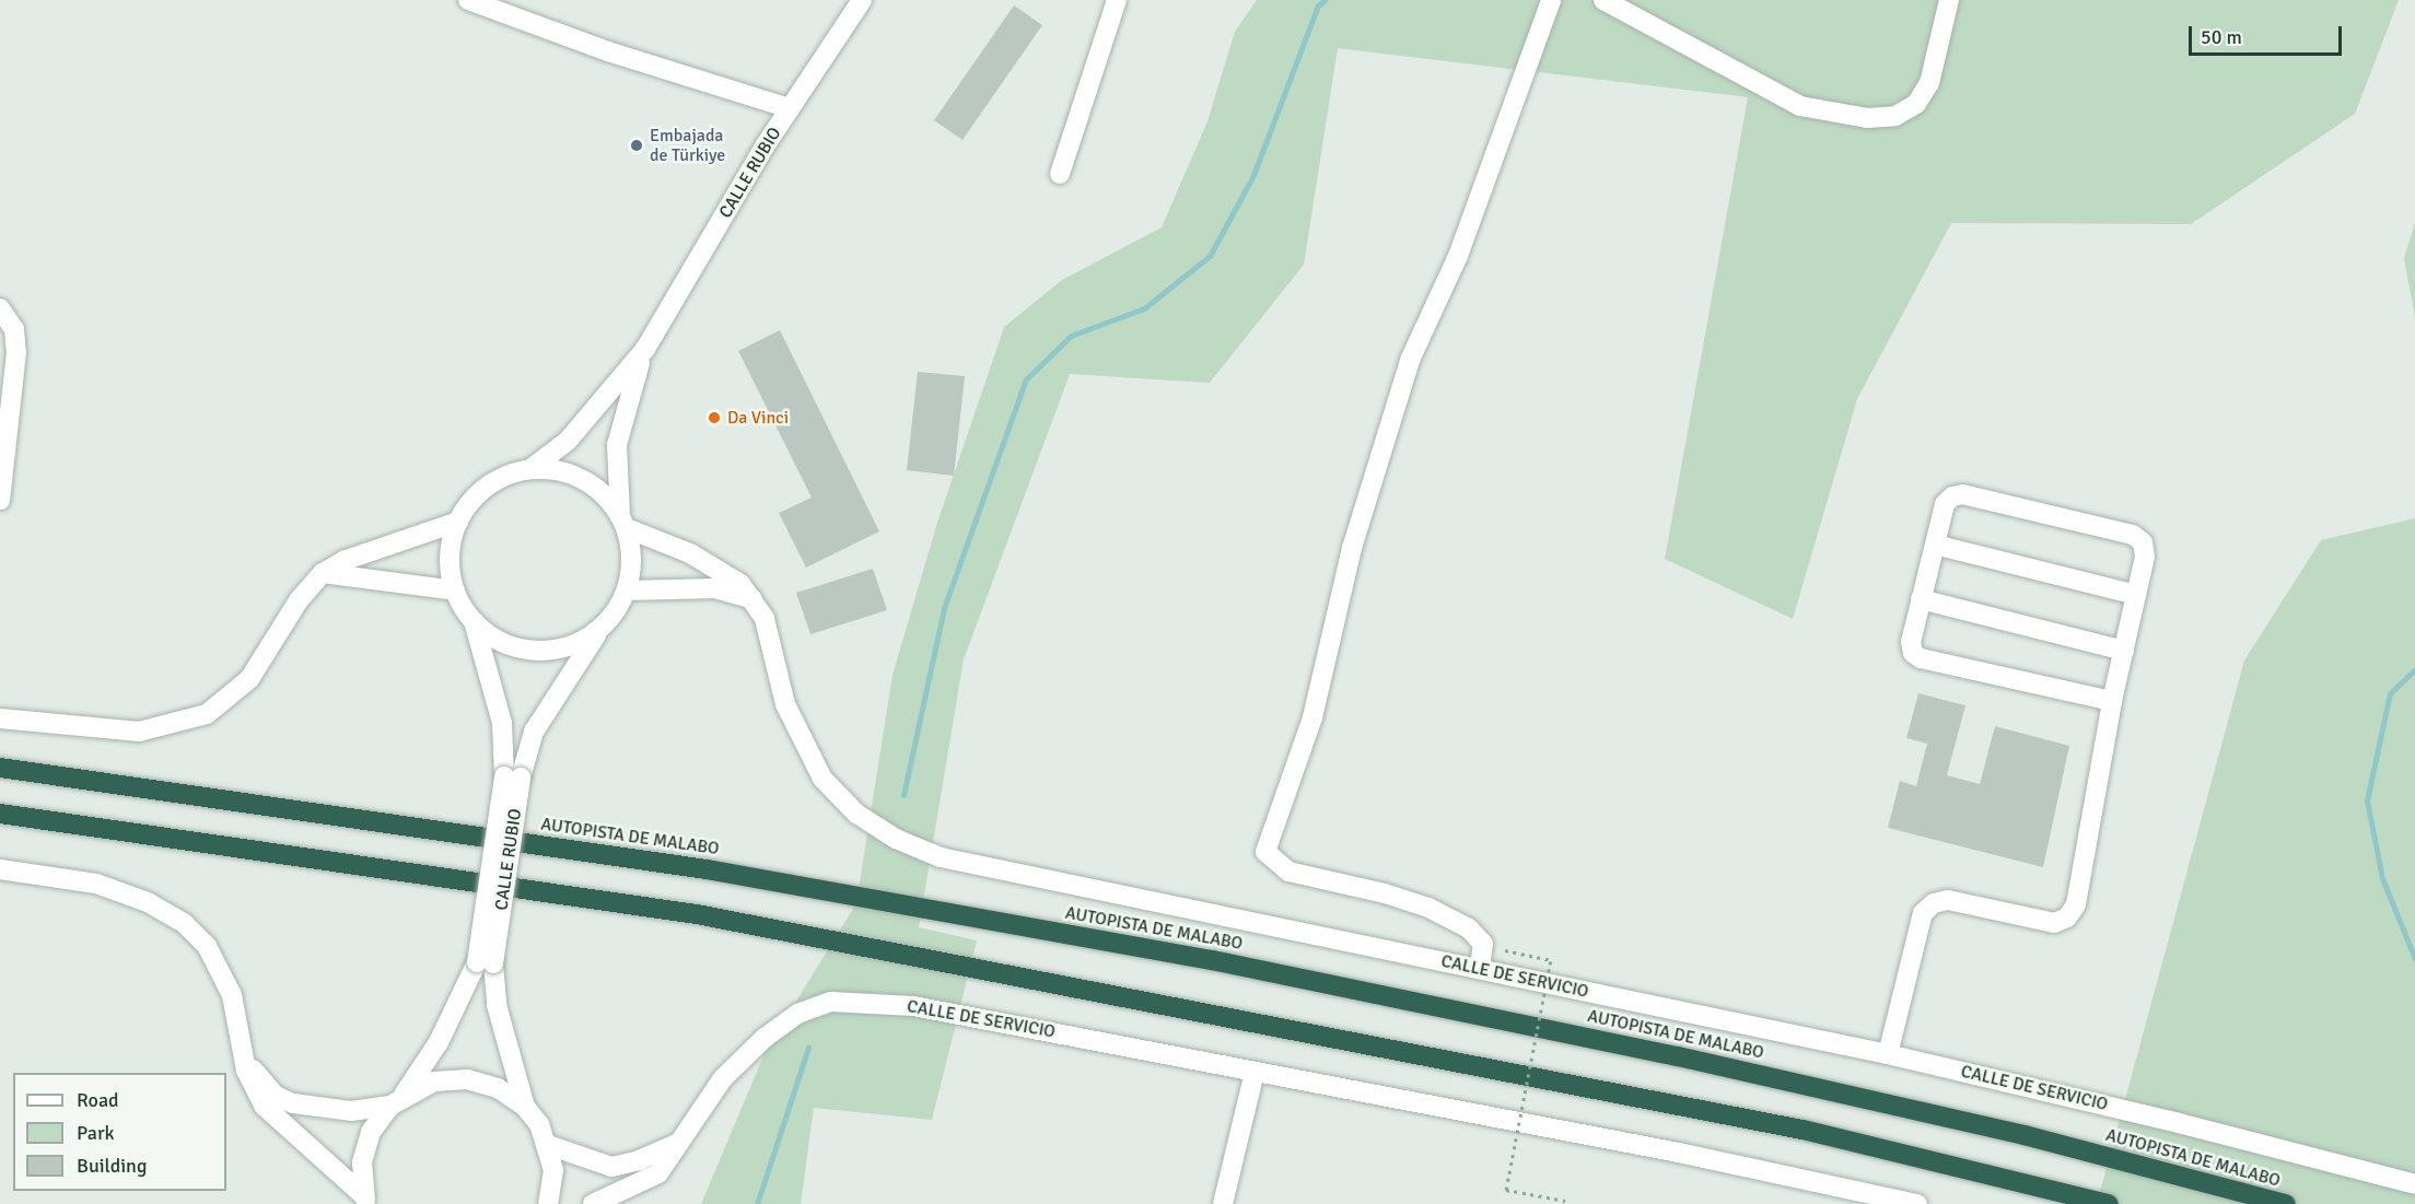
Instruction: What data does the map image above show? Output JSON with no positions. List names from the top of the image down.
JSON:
{
  "streets": {
    "highway": ["AUTOPISTA DE MALABO"],
    "street": ["CALLE RUBIO", "CALLE DE SERVICIO"]
  },
  "crossings": [
    ["CALLE RUBIO", "CALLE DE SERVICIO"]
  ],
  "places": ["Embajada de Türkiye", "Da Vinci"],
  "legend": ["Road", "Park", "Building"],
  "scale_bar": "50 m"
}
